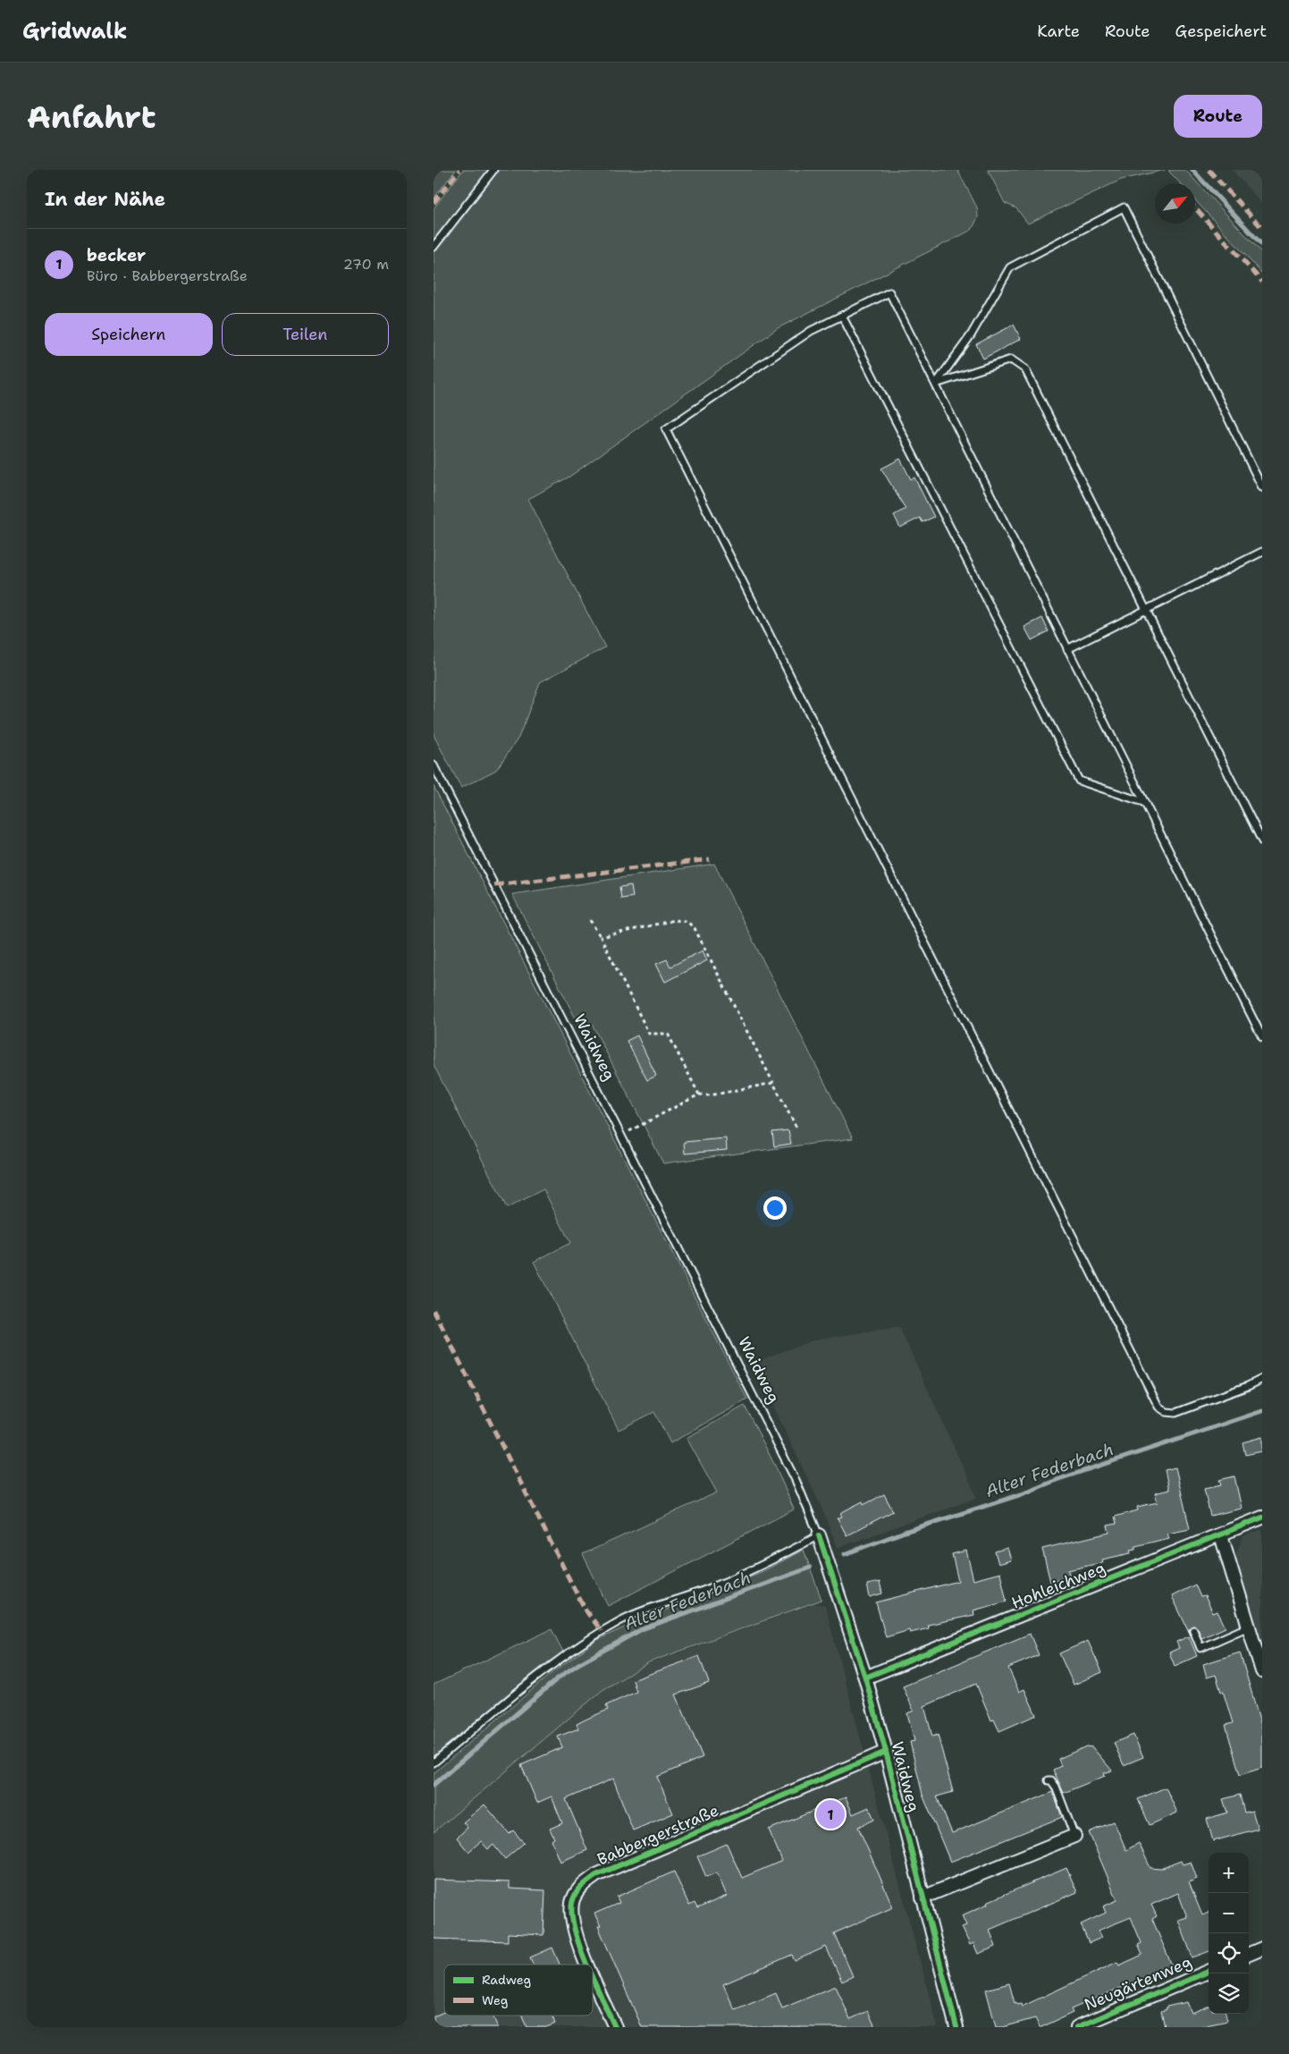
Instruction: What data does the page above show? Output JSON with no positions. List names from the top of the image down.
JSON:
{
  "streets": {
    "street": [
      "Waidweg",
      "Hohleichweg",
      "Babbergerstraße",
      "Neugärtenweg"
    ]
  },
  "crossings": [
    ["Waidweg", "Hohleichweg"],
    ["Waidweg", "Babbergerstraße"]
  ],
  "water": ["Alter Federbach"],
  "legend": ["Radweg", "Weg"],
  "north": "top right",
  "page": {
    "header": "Gridwalk",
    "nav": ["Karte", "Route", "Gespeichert"],
    "buttons": [
      "Route",
      ["Speichern", "Teilen"]
    ],
    "title": "Anfahrt",
    "heading": "In der Nähe",
    "list": [
      {
        "mark": "1",
        "name": "becker",
        "note": "Büro · Babbergerstraße",
        "value": "270 m"
      }
    ],
    "pins": "1",
    "map_buttons": ["+", "−"]
  }
}
